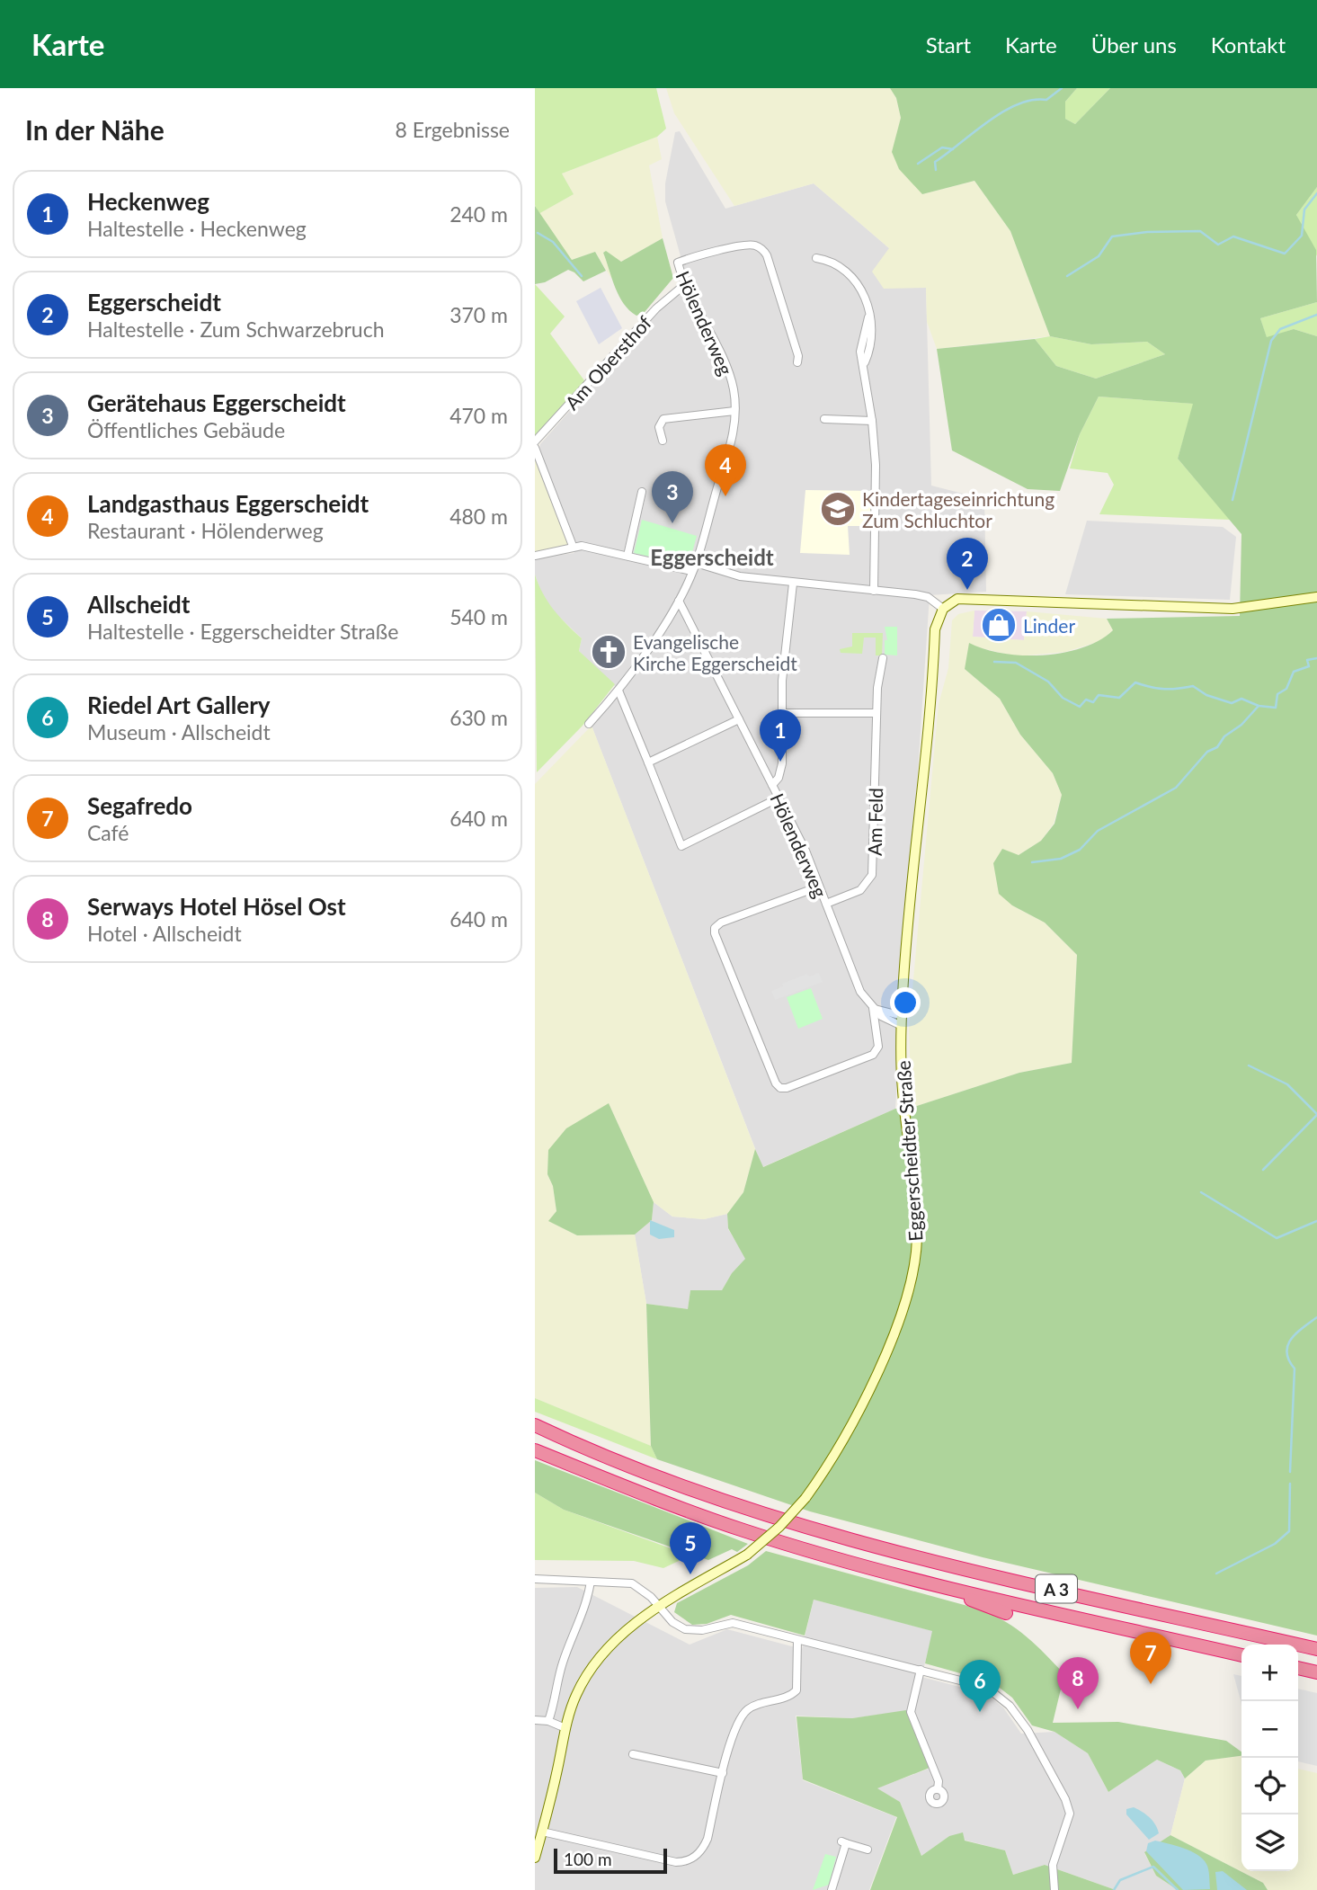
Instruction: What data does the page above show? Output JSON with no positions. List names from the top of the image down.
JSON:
{
  "streets": {
    "highway": ["A 3"],
    "street": [
      "Hölenderweg",
      "Am Obersthof",
      "Am Feld",
      "Eggerscheidter Straße"
    ]
  },
  "crossings": [
    ["Hölenderweg", "Am Obersthof"],
    ["Hölenderweg", "Am Feld"],
    ["Hölenderweg", "Eggerscheidter Straße"]
  ],
  "districts": ["Eggerscheidt"],
  "places": {
    "school or university": ["Kindertageseinrichtung Zum Schluchtor"],
    "shop": ["Linder"],
    "church": ["Evangelische Kirche Eggerscheidt"]
  },
  "scale_bar": "100 m",
  "page": {
    "header": "Karte",
    "nav": [
      "Start",
      "Karte",
      "Über uns",
      "Kontakt"
    ],
    "heading": ["In der Nähe", "8 Ergebnisse"],
    "list": [
      {
        "mark": "1",
        "name": "Heckenweg",
        "note": "Haltestelle · Heckenweg",
        "value": "240 m"
      },
      {
        "mark": "2",
        "name": "Eggerscheidt",
        "note": "Haltestelle · Zum Schwarzebruch",
        "value": "370 m"
      },
      {
        "mark": "3",
        "name": "Gerätehaus Eggerscheidt",
        "note": "Öffentliches Gebäude",
        "value": "470 m"
      },
      {
        "mark": "4",
        "name": "Landgasthaus Eggerscheidt",
        "note": "Restaurant · Hölenderweg",
        "value": "480 m"
      },
      {
        "mark": "5",
        "name": "Allscheidt",
        "note": "Haltestelle · Eggerscheidter Straße",
        "value": "540 m"
      },
      {
        "mark": "6",
        "name": "Riedel Art Gallery",
        "note": "Museum · Allscheidt",
        "value": "630 m"
      },
      {
        "mark": "7",
        "name": "Segafredo",
        "note": "Café",
        "value": "640 m"
      },
      {
        "mark": "8",
        "name": "Serways Hotel Hösel Ost",
        "note": "Hotel · Allscheidt",
        "value": "640 m"
      }
    ],
    "pins": [
      "4",
      "3",
      "2",
      "1",
      "5",
      "7",
      "8",
      "6"
    ],
    "map_buttons": ["+", "−"],
    "scale": "100 m"
  }
}
